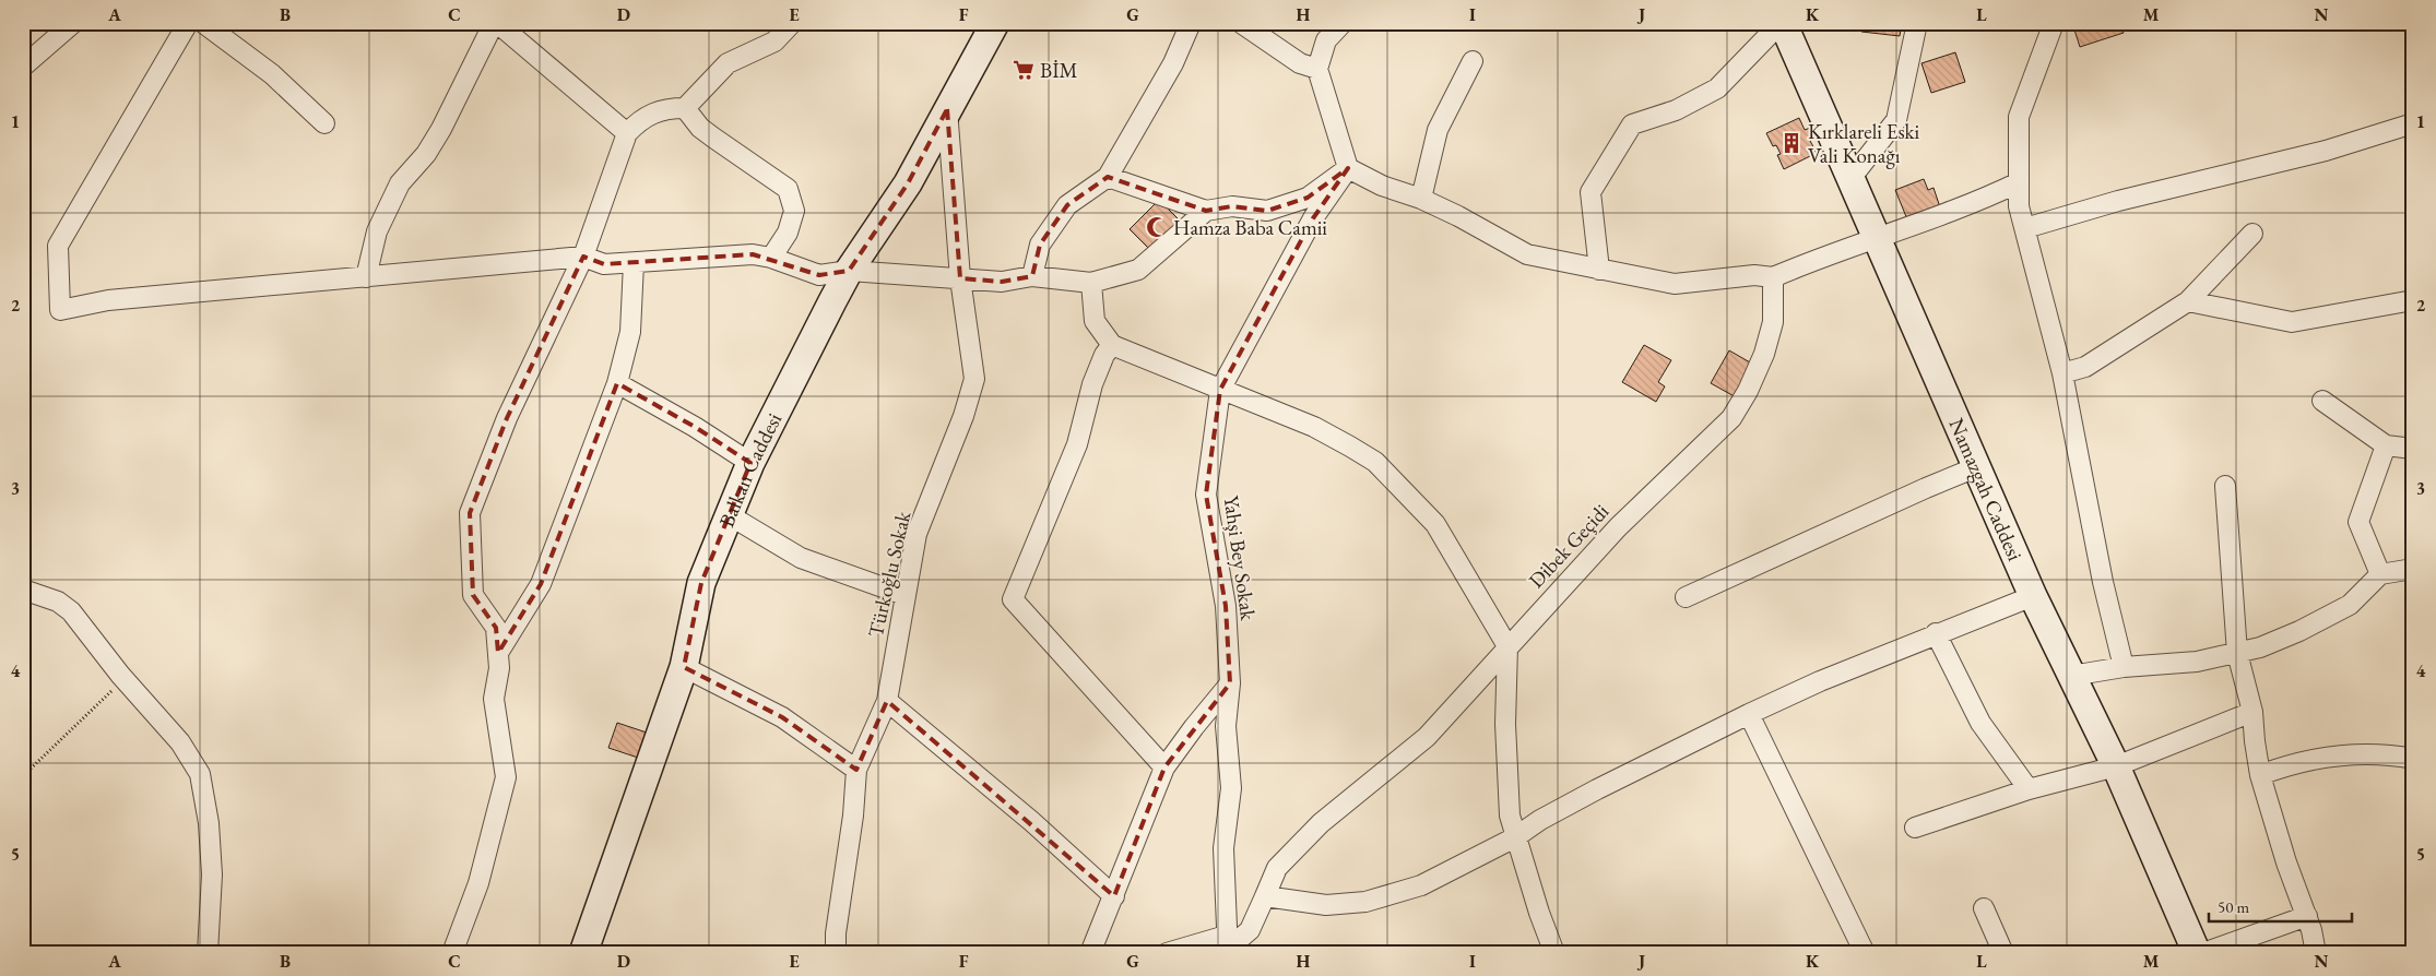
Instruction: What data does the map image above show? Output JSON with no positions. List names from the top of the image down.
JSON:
{
  "streets": {
    "main road": ["Balkan Caddesi", "Namazgah Caddesi"],
    "street": ["Dibek Geçidi", "Yahşi Bey Sokak", "Türkoğlu Sokak"]
  },
  "crossings": [
    ["Balkan Caddesi", "Türkoğlu Sokak"],
    ["Dibek Geçidi", "Yahşi Bey Sokak"]
  ],
  "places": {
    "supermarket": ["BİM"],
    "building": ["Kırklareli Eski Vali Konağı"],
    "mosque": ["Hamza Baba Camii"]
  },
  "scale_bar": "50 m",
  "grid": {
    "columns": [
      "A",
      "B",
      "C",
      "D",
      "E",
      "F",
      "G",
      "H",
      "I",
      "J",
      "K",
      "L",
      "M",
      "N"
    ],
    "rows": [
      "1",
      "2",
      "3",
      "4",
      "5"
    ]
  }
}
